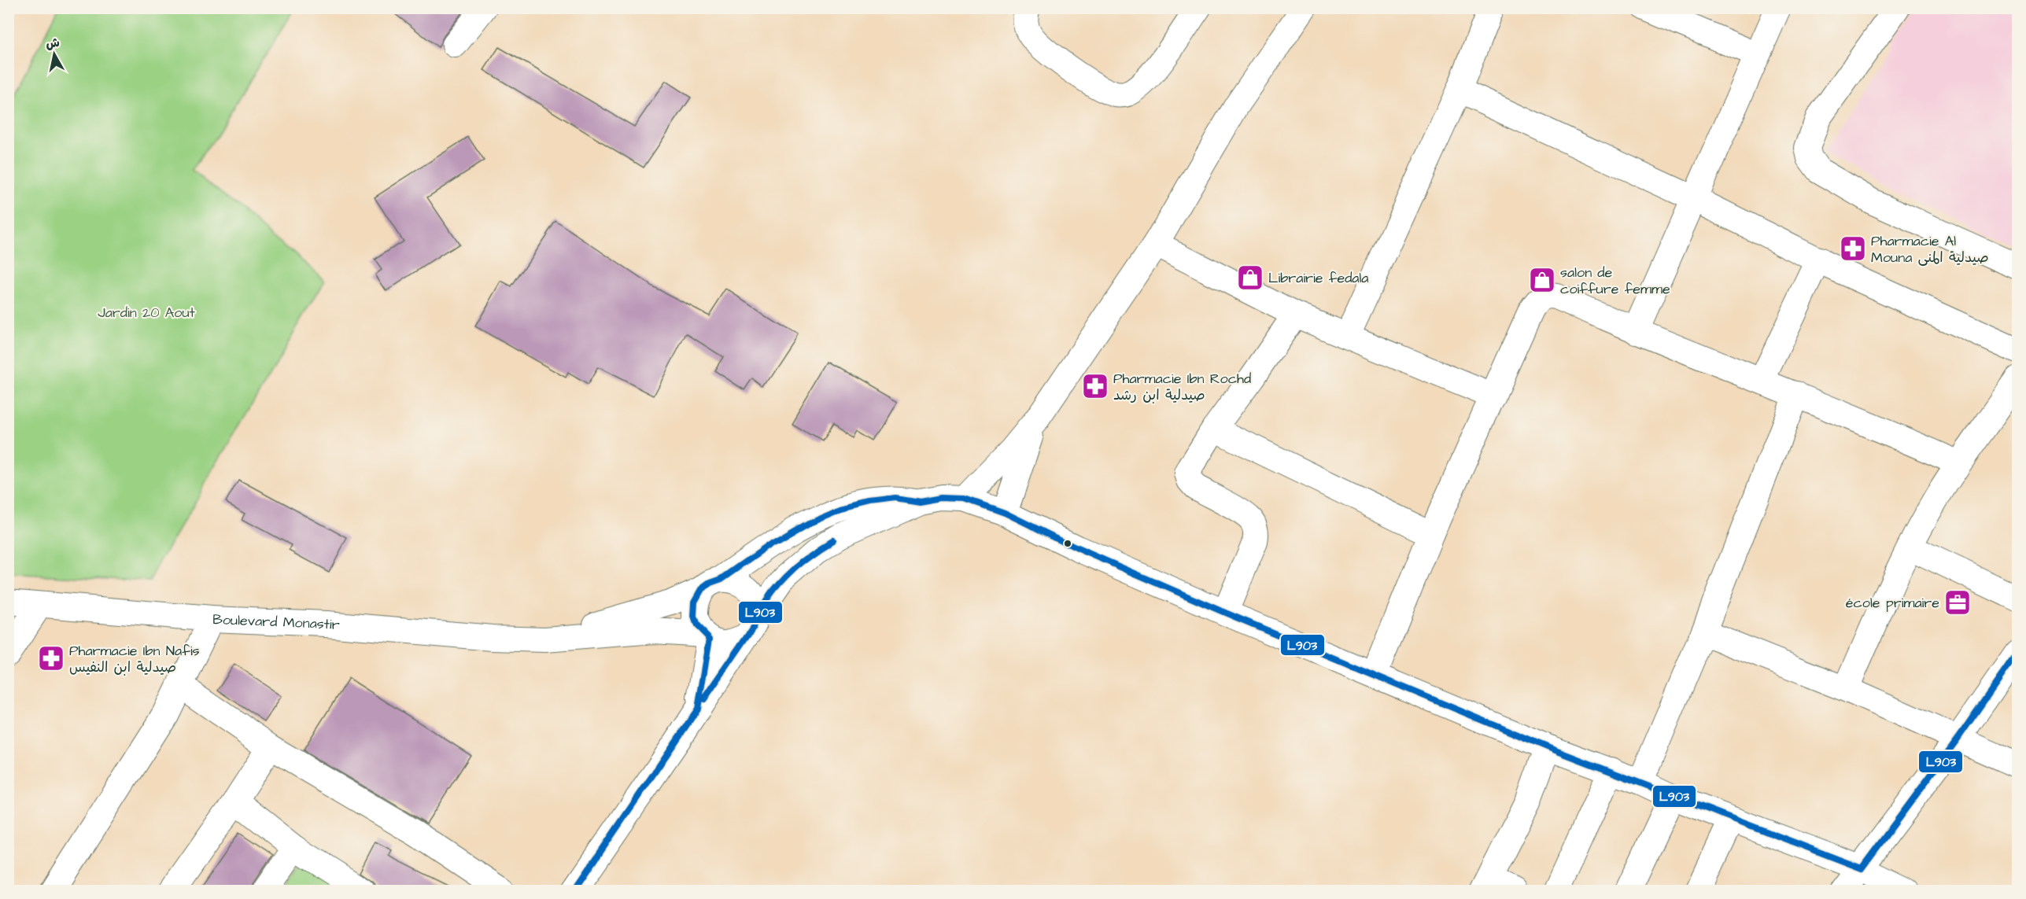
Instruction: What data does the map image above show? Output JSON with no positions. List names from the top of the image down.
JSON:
{
  "streets": {
    "street": ["Boulevard Monastir"]
  },
  "parks": ["Jardin 20 Aout"],
  "places": {
    "pharmacy": ["Pharmacie Al Mouna صيدلية المنى", "Pharmacie Ibn Rochd صيدلية ابن رشد", "Pharmacie Ibn Nafis صيدلية ابن النفيس"],
    "shop": ["Librairie fedala", "salon de coiffure femme"],
    "office": ["école primaire"]
  },
  "lines": ["transit line L903"],
  "north": "top"
}
